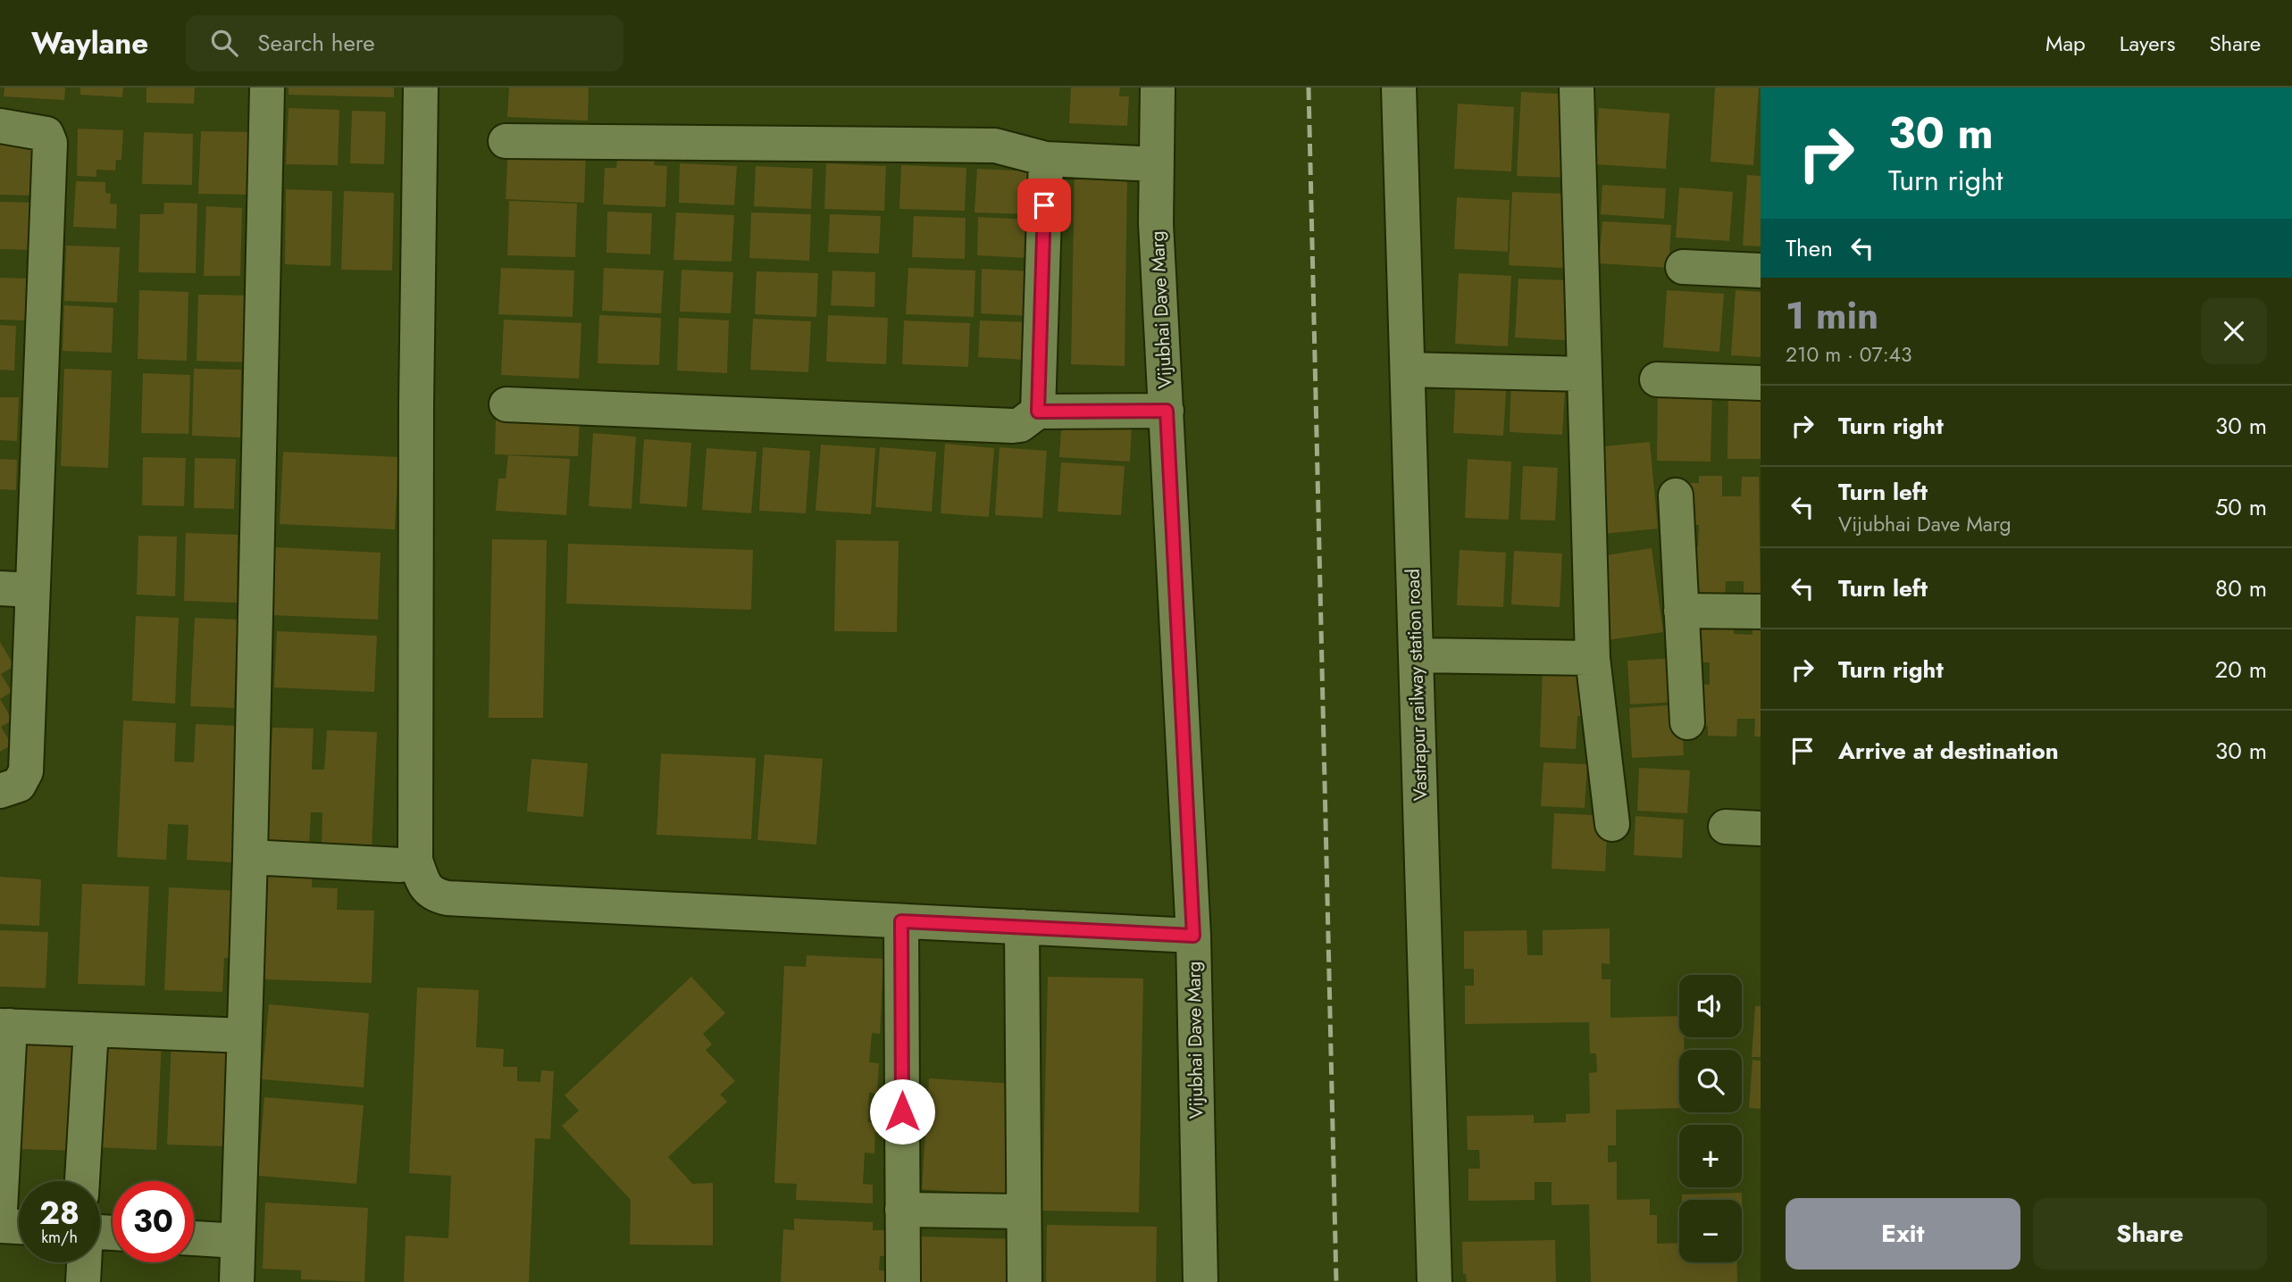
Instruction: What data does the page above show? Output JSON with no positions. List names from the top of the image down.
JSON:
{
  "streets": {
    "street": ["Vijubhai Dave Marg", "Vastrapur railway station road"]
  },
  "page": {
    "header": "Waylane",
    "search": "Search here",
    "nav": ["Map", "Layers", "Share"],
    "turn": ["30 m", "Turn right"],
    "then": "Then",
    "heading": ["1 min", "210 m · 07:43"],
    "list": [
      {
        "name": "Turn right",
        "value": "30 m"
      },
      {
        "name": "Turn left",
        "note": "Vijubhai Dave Marg",
        "value": "50 m"
      },
      {
        "name": "Turn left",
        "value": "80 m"
      },
      {
        "name": "Turn right",
        "value": "20 m"
      },
      {
        "name": "Arrive at destination",
        "value": "30 m"
      }
    ],
    "map_buttons": ["+", "−"],
    "speed": "28 km/h",
    "limit": "30",
    "buttons": ["Exit", "Share"]
  }
}
